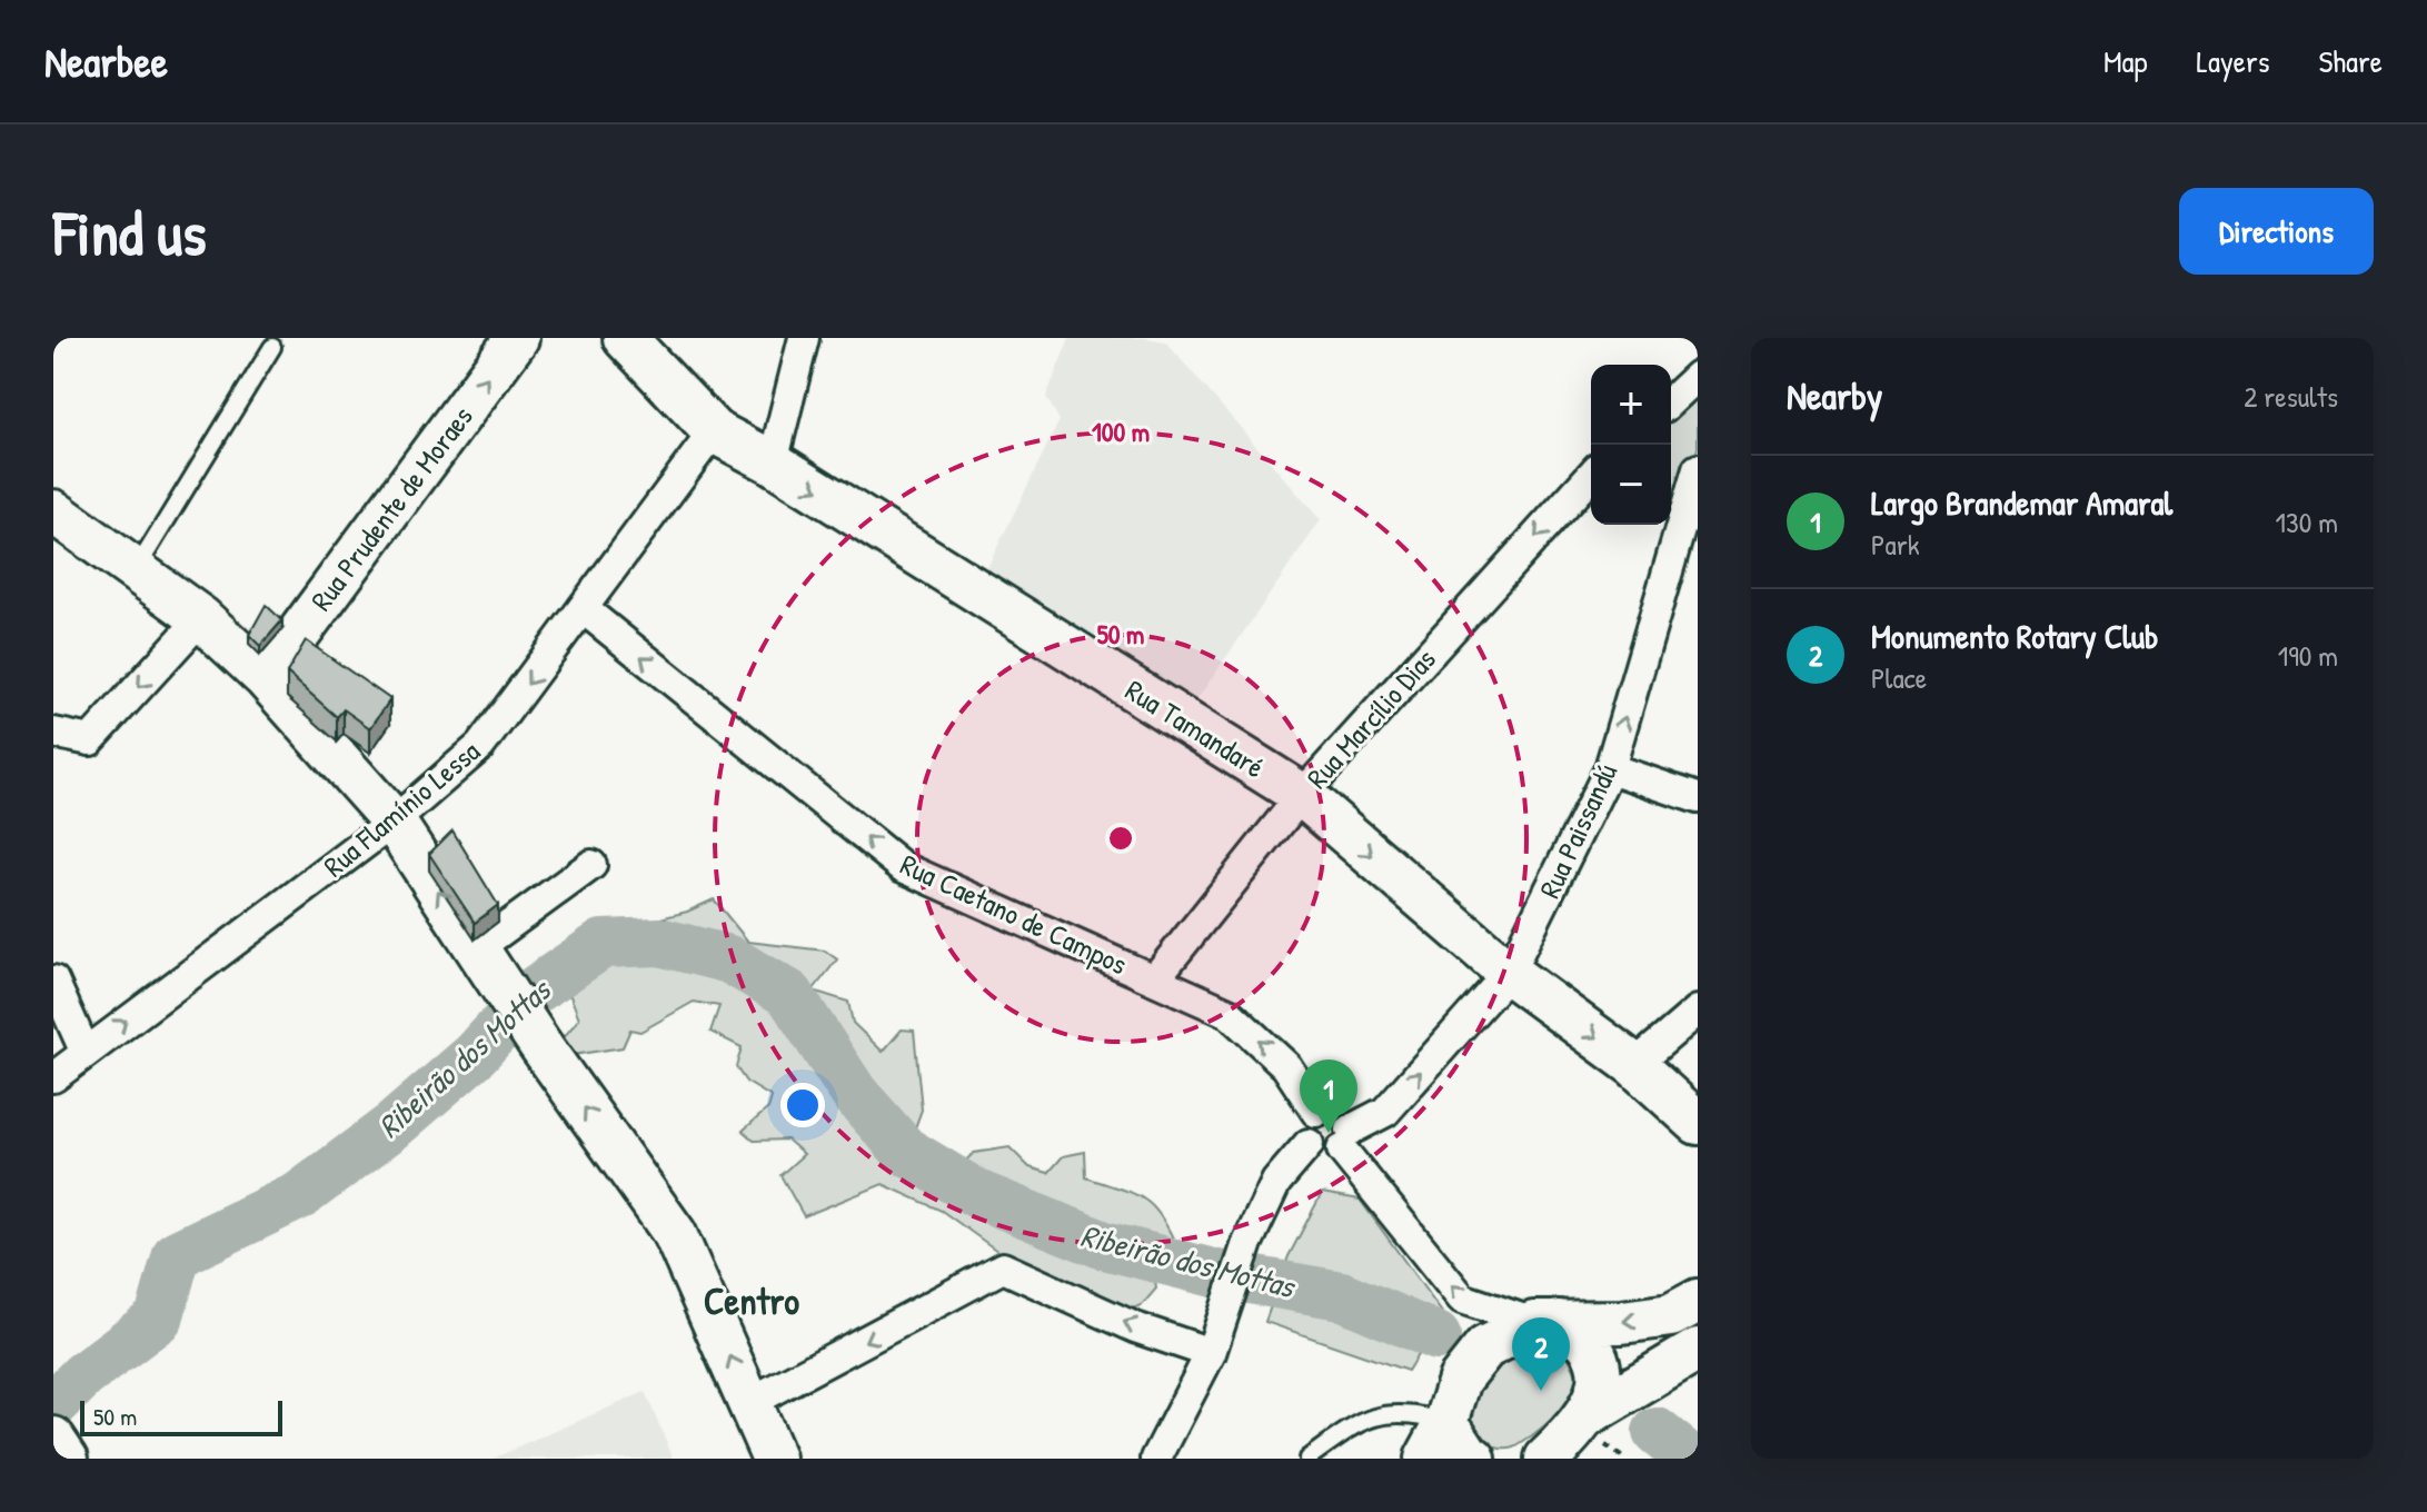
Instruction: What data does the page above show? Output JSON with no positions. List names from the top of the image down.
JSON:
{
  "streets": {
    "main road": ["Rua Prudente de Moraes", "Rua Tamandaré"],
    "street": [
      "Rua Marcílio Dias",
      "Rua Flamínio Lessa",
      "Rua Paissandú",
      "Rua Caetano de Campos"
    ]
  },
  "crossings": [
    ["Rua Marcílio Dias", "Rua Tamandaré"],
    ["Rua Marcílio Dias", "Rua Caetano de Campos"],
    ["Rua Tamandaré", "Rua Flamínio Lessa"],
    ["Rua Tamandaré", "Rua Paissandú"],
    ["Rua Flamínio Lessa", "Rua Caetano de Campos"],
    ["Rua Paissandú", "Rua Caetano de Campos"]
  ],
  "one_way": [
    "Rua Prudente de Moraes",
    "Rua Marcílio Dias",
    "Rua Tamandaré",
    "Rua Paissandú",
    "Rua Caetano de Campos"
  ],
  "districts": ["Centro"],
  "water": ["Ribeirão dos Mottas"],
  "scale_bar": "50 m",
  "page": {
    "header": "Nearbee",
    "nav": ["Map", "Layers", "Share"],
    "buttons": "Directions",
    "title": "Find us",
    "heading": ["Nearby", "2 results"],
    "map_buttons": ["+", "−"],
    "list": [
      {
        "mark": "1",
        "name": "Largo Brandemar Amaral",
        "note": "Park",
        "value": "130 m"
      },
      {
        "mark": "2",
        "name": "Monumento Rotary Club",
        "note": "Place",
        "value": "190 m"
      }
    ],
    "pins": ["1", "2"],
    "scale": "50 m"
  },
  "rings": ["100 m", "50 m"]
}
